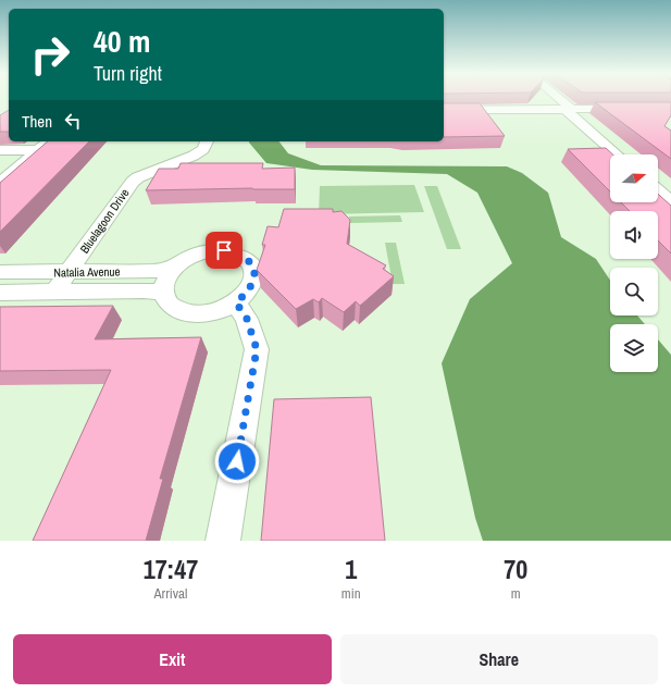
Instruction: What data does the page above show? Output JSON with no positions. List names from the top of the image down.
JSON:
{
  "streets": {
    "street": ["Bluelagoon Drive", "Natalia Avenue"]
  },
  "crossings": [
    ["Bluelagoon Drive", "Natalia Avenue"]
  ],
  "north": "right",
  "page": {
    "turn": ["40 m", "Turn right"],
    "then": "Then",
    "eta": [
      "17:47",
      "Arrival",
      "1",
      "min",
      "70",
      "m"
    ],
    "buttons": ["Exit", "Share"]
  }
}
